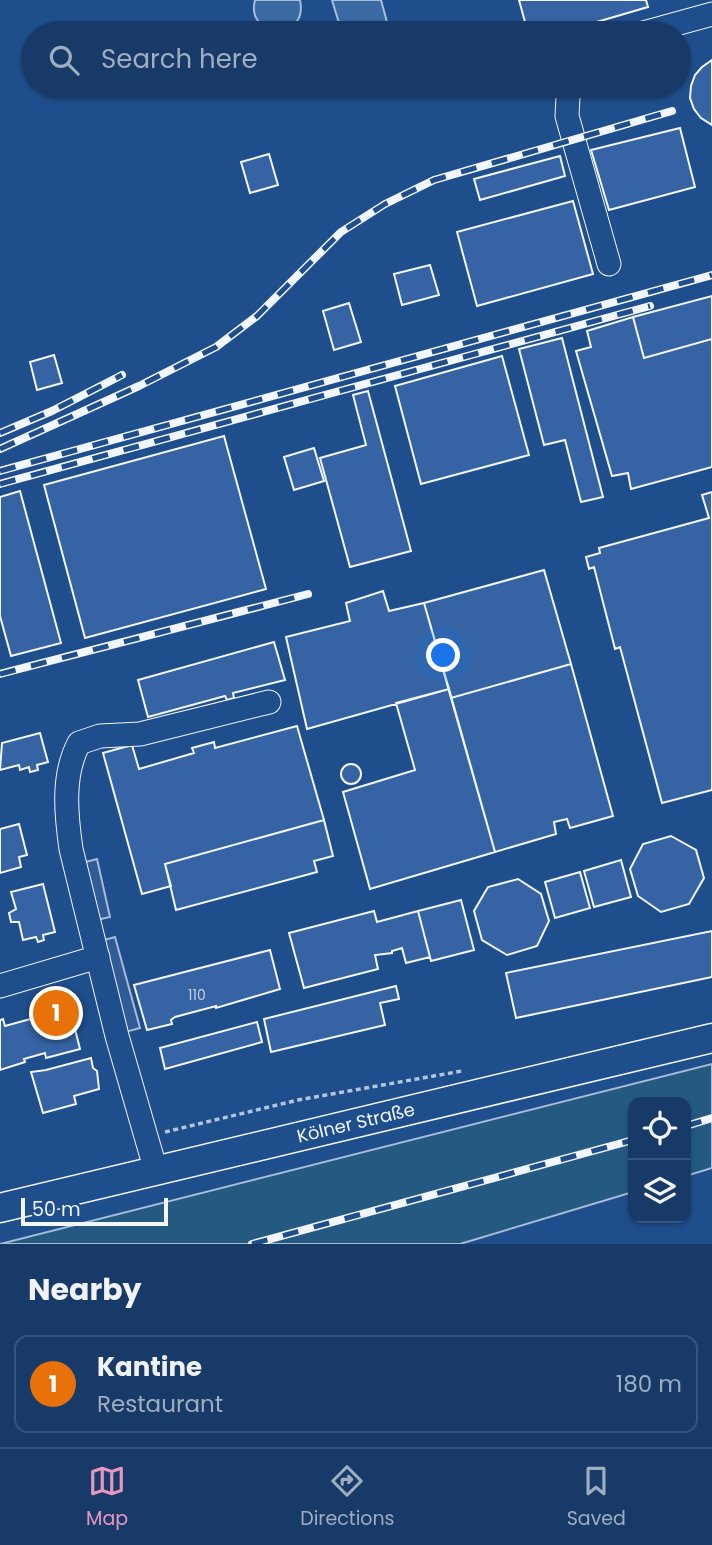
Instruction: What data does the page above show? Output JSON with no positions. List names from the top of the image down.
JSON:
{
  "streets": {
    "main road": ["Kölner Straße"]
  },
  "house_numbers": ["110"],
  "scale_bar": "50 m",
  "page": {
    "search": "Search here",
    "pins": "1",
    "scale": "50 m",
    "heading": "Nearby",
    "list": [
      {
        "mark": "1",
        "name": "Kantine",
        "note": "Restaurant",
        "value": "180 m"
      }
    ],
    "nav": ["Map", "Directions", "Saved"]
  }
}
